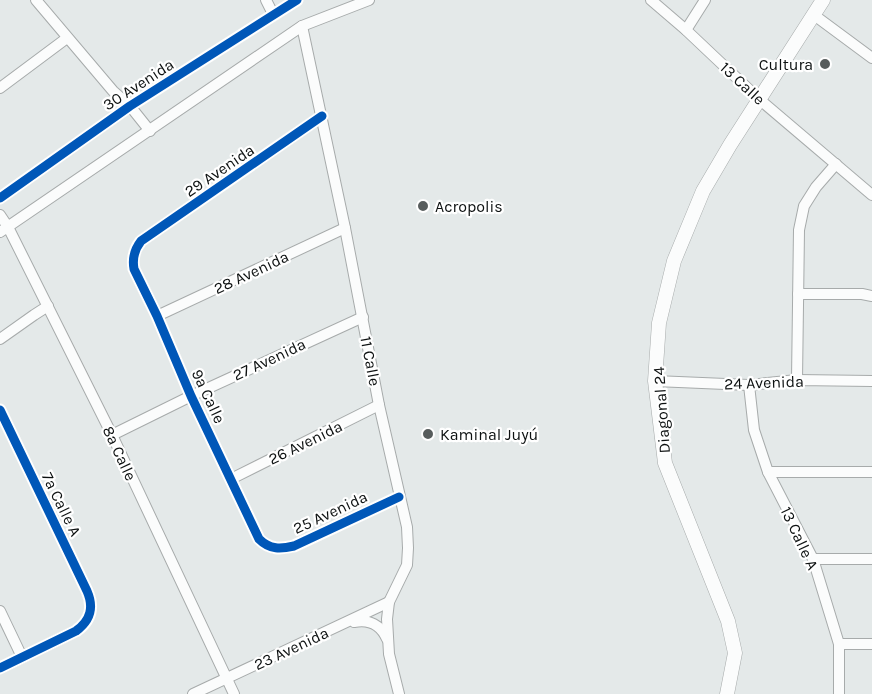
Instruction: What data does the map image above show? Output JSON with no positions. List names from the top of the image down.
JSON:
{
  "streets": {
    "main road": ["Diagonal 24"],
    "street": [
      "13 Calle",
      "30 Avenida",
      "29 Avenida",
      "28 Avenida",
      "27 Avenida",
      "11 Calle",
      "24 Avenida",
      "9a Calle",
      "26 Avenida",
      "8a Calle",
      "7a Calle A",
      "25 Avenida",
      "13 Calle A",
      "23 Avenida"
    ]
  },
  "crossings": [
    ["13 Calle", "Diagonal 24"],
    ["29 Avenida", "11 Calle"],
    ["29 Avenida", "9a Calle"],
    ["28 Avenida", "11 Calle"],
    ["28 Avenida", "9a Calle"],
    ["27 Avenida", "11 Calle"],
    ["27 Avenida", "9a Calle"],
    ["27 Avenida", "8a Calle"],
    ["11 Calle", "26 Avenida"],
    ["11 Calle", "25 Avenida"],
    ["11 Calle", "23 Avenida"],
    ["24 Avenida", "Diagonal 24"],
    ["24 Avenida", "13 Calle A"],
    ["9a Calle", "26 Avenida"],
    ["9a Calle", "25 Avenida"],
    ["8a Calle", "23 Avenida"]
  ],
  "places": ["Cultura", "Acropolis", "Kaminal Juyú"]
}
